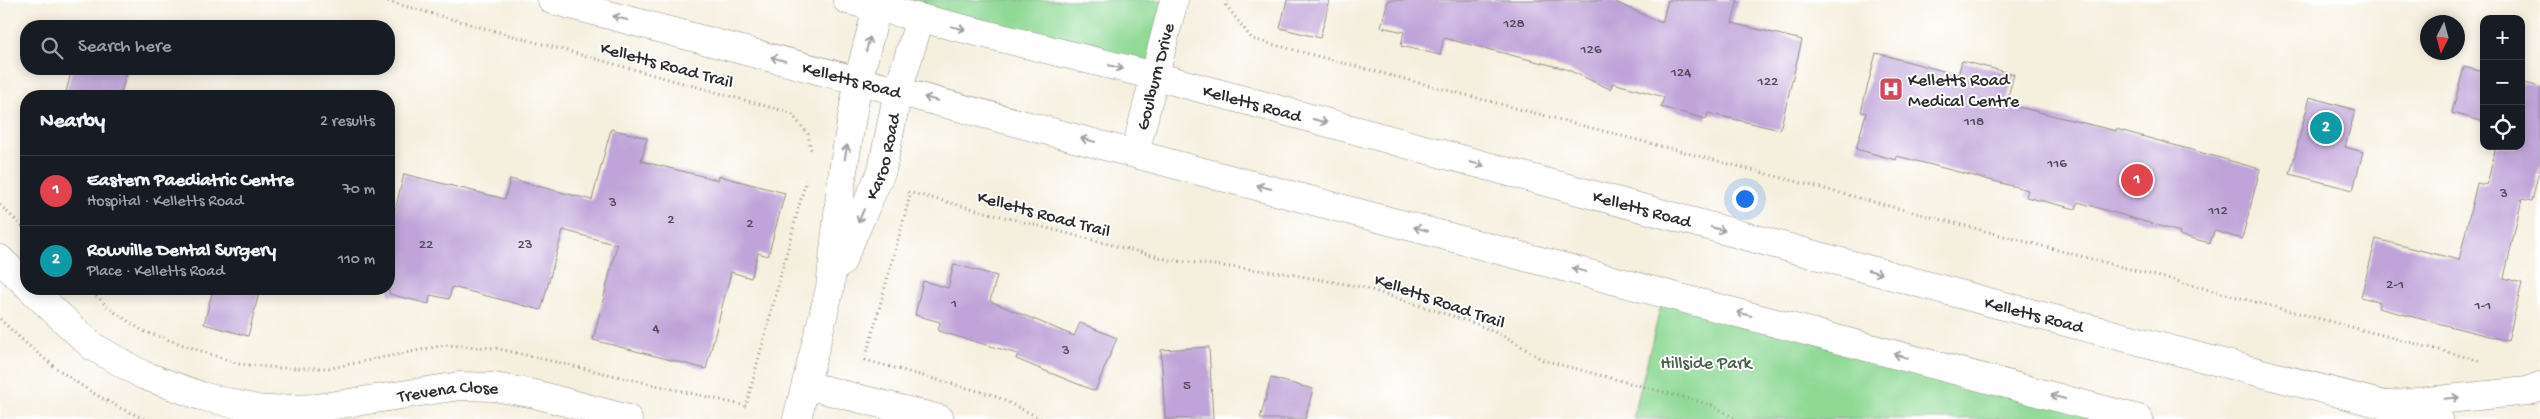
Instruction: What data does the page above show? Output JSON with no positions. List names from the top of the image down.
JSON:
{
  "streets": {
    "main road": [
      "Goulburn Drive",
      "Kelletts Road",
      "Karoo Road",
      "Trevena Close"
    ],
    "path": ["Kelletts Road Trail"]
  },
  "crossings": [
    ["Kelletts Road Trail", "Karoo Road"],
    ["Goulburn Drive", "Kelletts Road"],
    ["Kelletts Road", "Karoo Road"]
  ],
  "parks": ["Hillside Park"],
  "places": {
    "hospital": ["Kelletts Road Medical Centre"]
  },
  "house_numbers": [
    "128",
    "126",
    "124",
    "122",
    "118",
    "116",
    "3",
    "3",
    "112",
    "2",
    "2",
    "22",
    "23",
    "2-1",
    "1",
    "1-1",
    "4",
    "3",
    "5"
  ],
  "north": "bottom",
  "page": {
    "map_buttons": ["+", "−"],
    "search": "Search here",
    "heading": ["Nearby", "2 results"],
    "pins": ["2", "1"],
    "list": [
      {
        "mark": "1",
        "name": "Eastern Paediatric Centre",
        "note": "Hospital · Kelletts Road",
        "value": "70 m"
      },
      {
        "mark": "2",
        "name": "Rowville Dental Surgery",
        "note": "Place · Kelletts Road",
        "value": "110 m"
      }
    ]
  }
}
